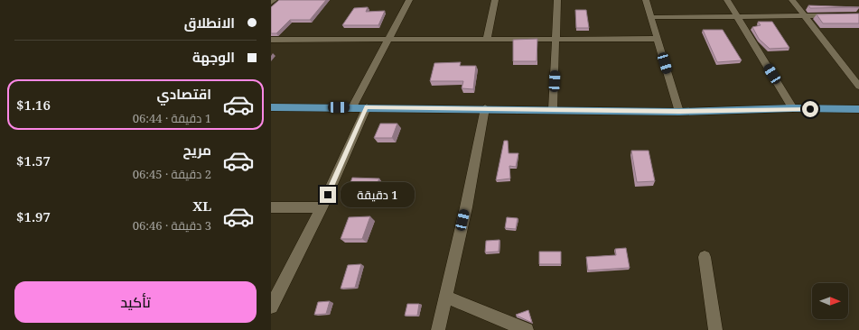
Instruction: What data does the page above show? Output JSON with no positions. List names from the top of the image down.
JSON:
{
  "north": "right",
  "page": {
    "banner": ["الانطلاق", "الوجهة"],
    "list": [
      {
        "name": "اقتصادي",
        "note": "1 دقيقة · 06:44",
        "value": "$1.16"
      },
      {
        "name": "مريح",
        "note": "2 دقيقة · 06:45",
        "value": "$1.57"
      },
      {
        "name": "XL",
        "note": "3 دقيقة · 06:46",
        "value": "$1.97"
      }
    ],
    "bubble": "1 دقيقة",
    "buttons": "تأكيد"
  }
}
